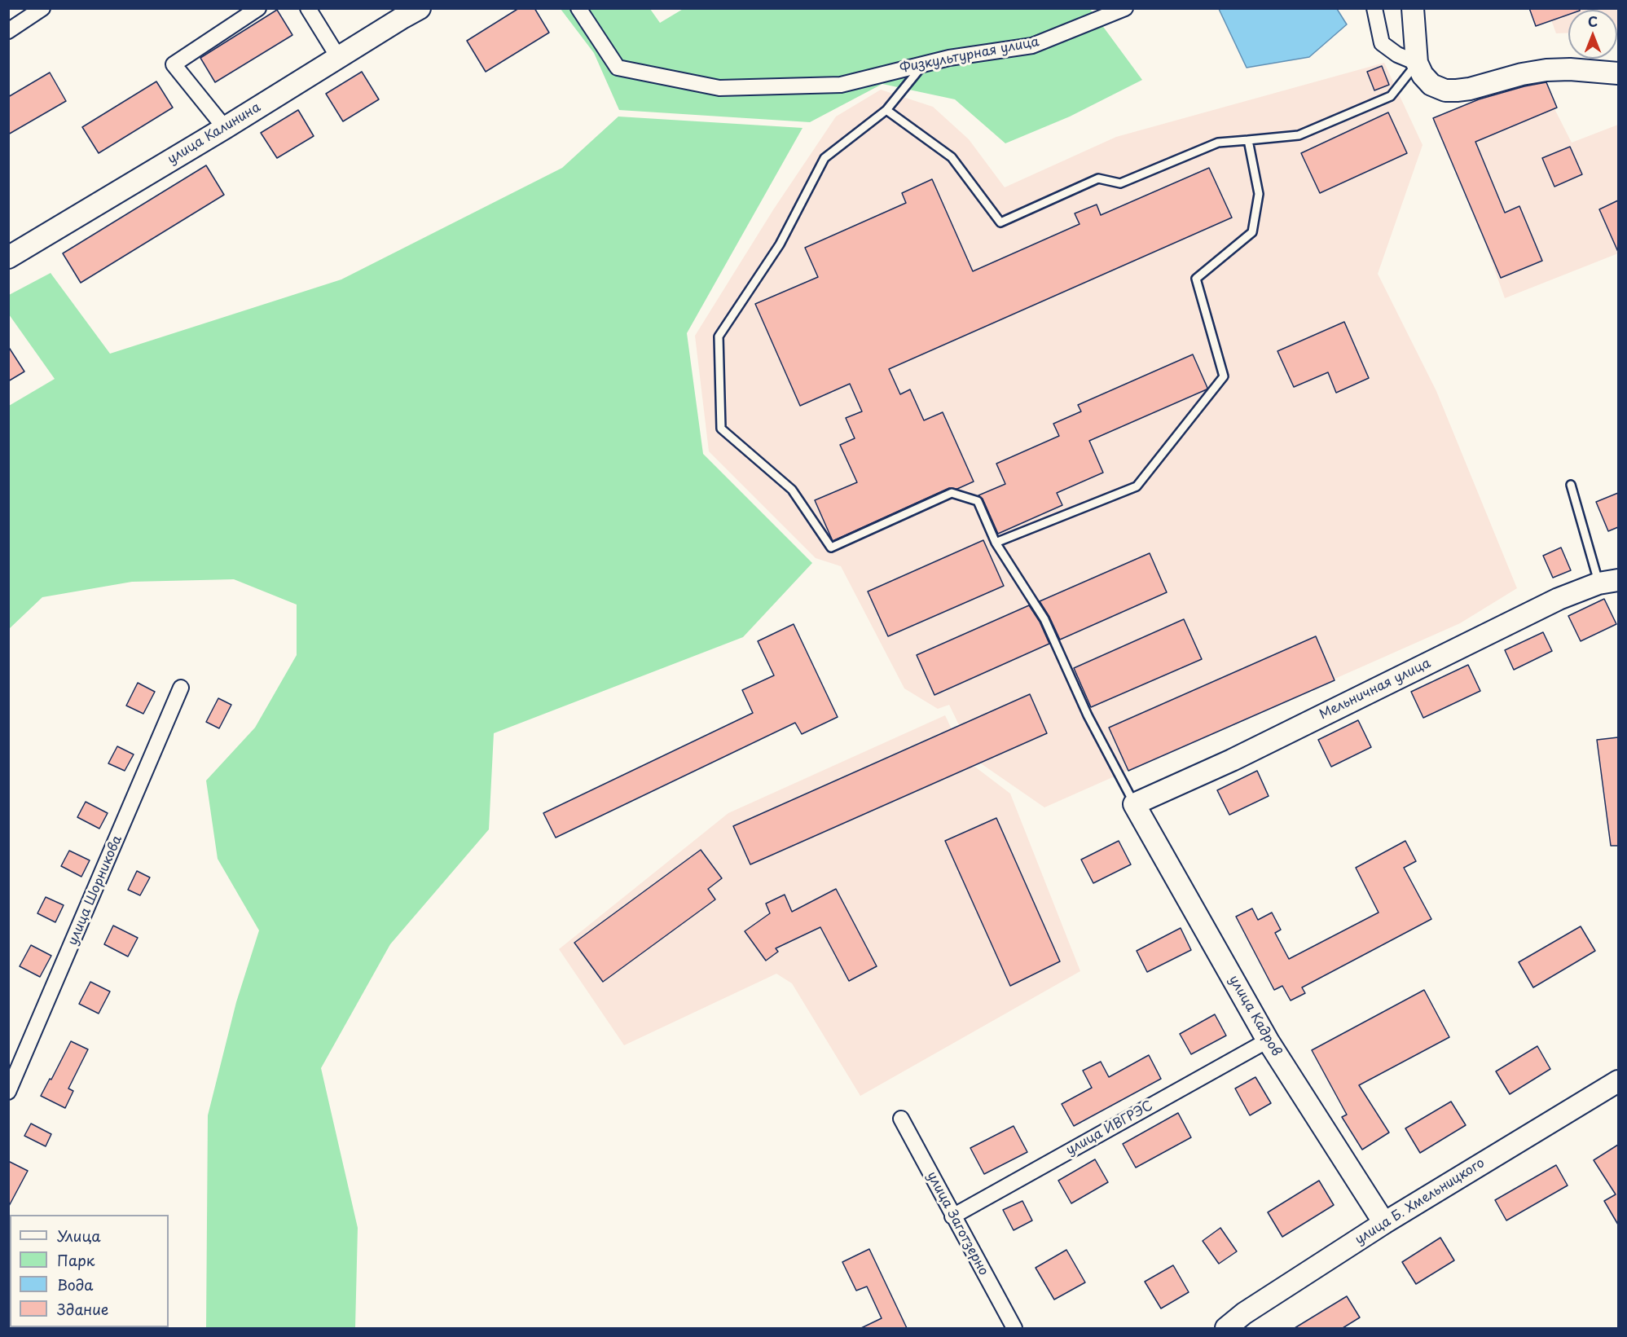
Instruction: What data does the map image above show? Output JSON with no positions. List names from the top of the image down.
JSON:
{
  "streets": {
    "street": [
      "Физкультурная улица",
      "улица Калинина",
      "Мельничная улица",
      "улица Шорникова",
      "улица Кадров",
      "улица ИВГРЭС",
      "улица Б. Хмельницкого",
      "улица Заготзерно"
    ]
  },
  "crossings": [
    ["Мельничная улица", "улица Кадров"],
    ["улица Кадров", "улица ИВГРЭС"],
    ["улица Кадров", "улица Б. Хмельницкого"],
    ["улица ИВГРЭС", "улица Заготзерно"]
  ],
  "legend": [
    "Улица",
    "Парк",
    "Вода",
    "Здание"
  ],
  "north": "top"
}
